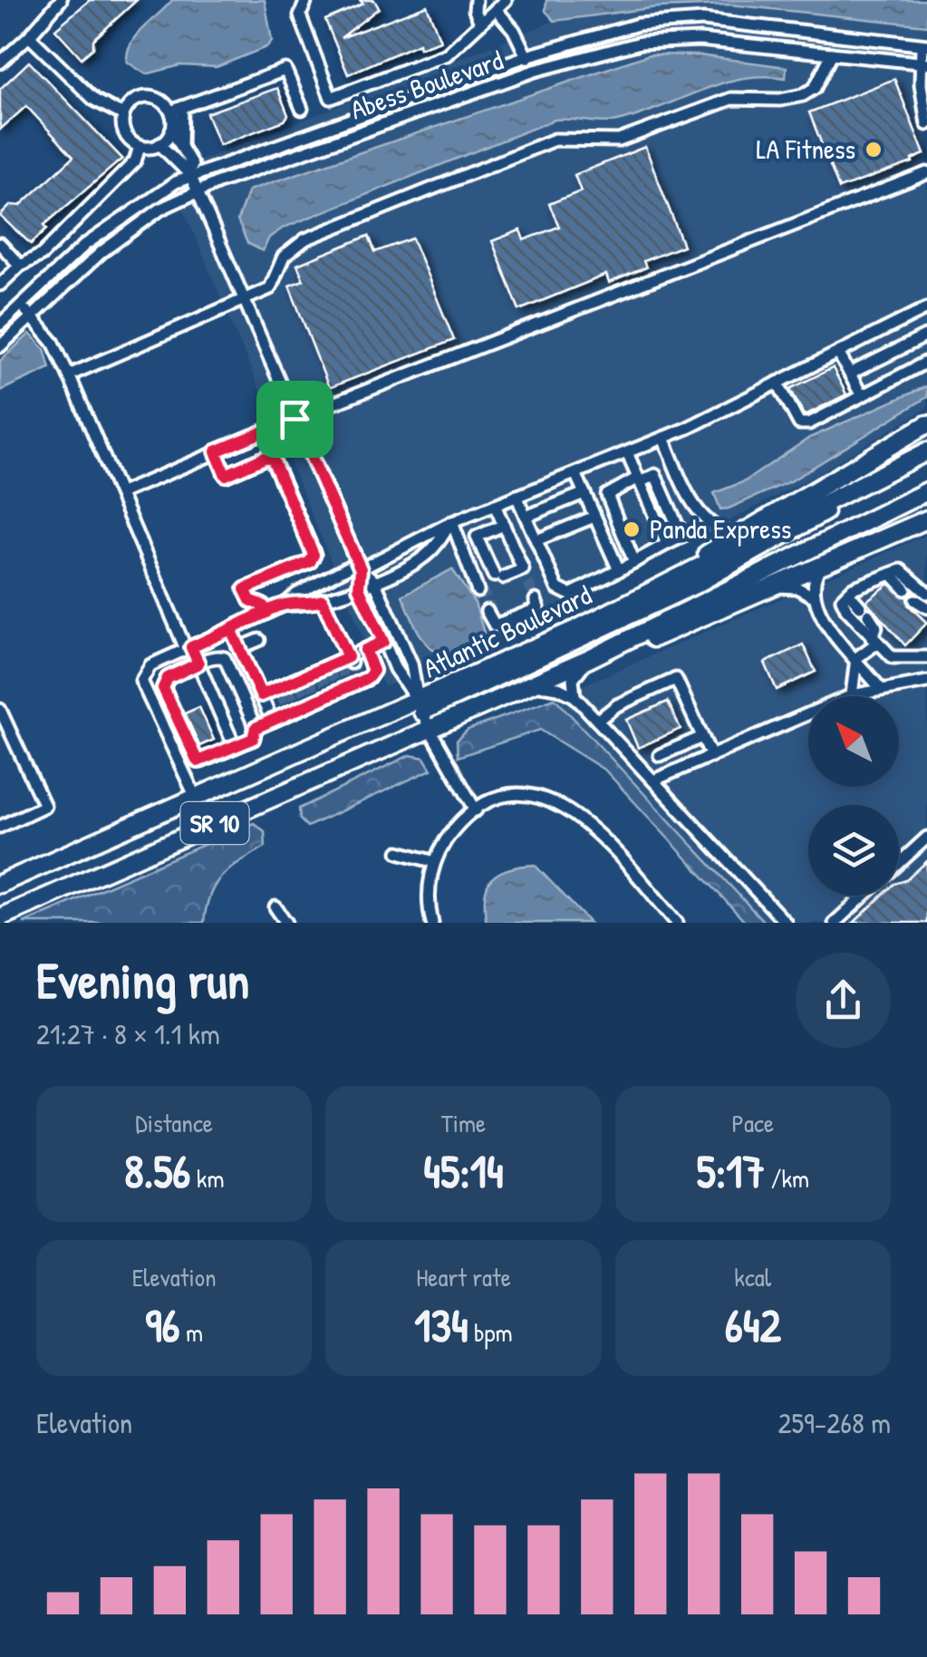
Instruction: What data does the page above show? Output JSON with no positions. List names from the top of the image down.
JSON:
{
  "streets": {
    "highway": ["Atlantic Boulevard", "SR 10"],
    "street": ["Abess Boulevard"]
  },
  "places": ["LA Fitness", "Panda Express"],
  "north": "top left",
  "page": {
    "heading": ["Evening run", "21:27 · 8 × 1.1 km"],
    "stats": [
      ["Distance", "8.56 km"],
      ["Time", "45:14"],
      ["Pace", "5:17 /km"],
      ["Elevation", "96 m"],
      ["Heart rate", "134 bpm"],
      ["kcal", "642"]
    ],
    "chart": ["Elevation", "259–268 m"]
  }
}
